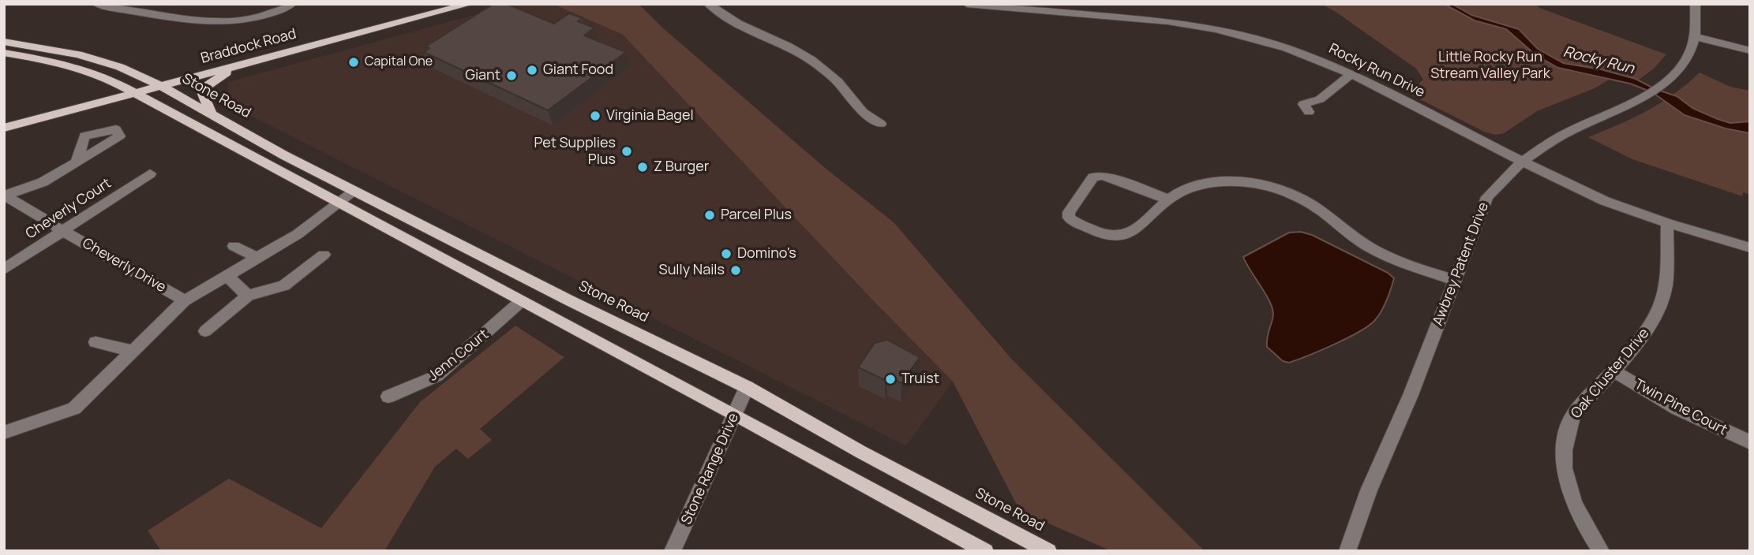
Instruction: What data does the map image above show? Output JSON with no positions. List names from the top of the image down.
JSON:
{
  "streets": {
    "main road": ["Braddock Road", "Stone Road"],
    "street": [
      "Rocky Run Drive",
      "Cheverly Court",
      "Awbrey Patent Drive",
      "Cheverly Drive",
      "Jenn Court",
      "Oak Cluster Drive",
      "Twin Pine Court",
      "Stone Range Drive"
    ]
  },
  "crossings": [
    ["Braddock Road", "Stone Road"],
    ["Rocky Run Drive", "Awbrey Patent Drive"],
    ["Rocky Run Drive", "Oak Cluster Drive"],
    ["Stone Road", "Stone Range Drive"],
    ["Cheverly Court", "Cheverly Drive"],
    ["Oak Cluster Drive", "Twin Pine Court"]
  ],
  "water": ["Rocky Run"],
  "parks": ["Little Rocky Run Stream Valley Park"],
  "places": [
    "Capital One",
    "Giant Food",
    "Giant",
    "Virginia Bagel",
    "Pet Supplies Plus",
    "Z Burger",
    "Parcel Plus",
    "Domino's",
    "Sully Nails",
    "Truist"
  ]
}
